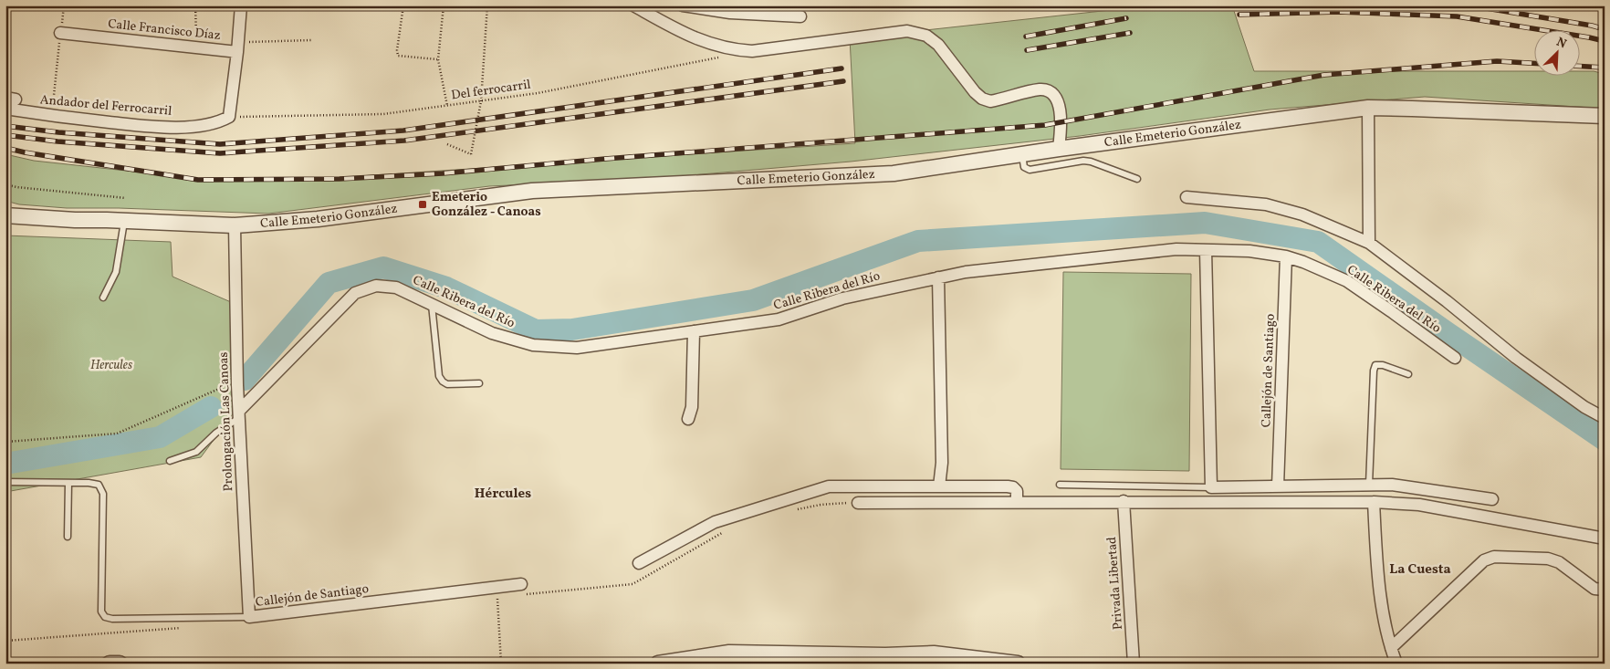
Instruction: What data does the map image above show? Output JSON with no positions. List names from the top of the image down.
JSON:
{
  "streets": {
    "street": [
      "Calle Francisco Díaz",
      "Andador del Ferrocarril",
      "Calle Emeterio González",
      "Calle Ribera del Río",
      "Callejón de Santiago",
      "Prolongación Las Canoas",
      "Privada Libertad"
    ],
    "path": ["Del ferrocarril"]
  },
  "crossings": [
    ["Del ferrocarril", "Andador del Ferrocarril"],
    ["Calle Emeterio González", "Prolongación Las Canoas"],
    ["Calle Ribera del Río", "Callejón de Santiago"],
    ["Calle Ribera del Río", "Prolongación Las Canoas"],
    ["Callejón de Santiago", "Prolongación Las Canoas"]
  ],
  "districts": ["Hércules", "La Cuesta"],
  "parks": ["Hercules"],
  "places": {
    "transit": ["Emeterio González - Canoas"]
  },
  "north": "top right"
}
